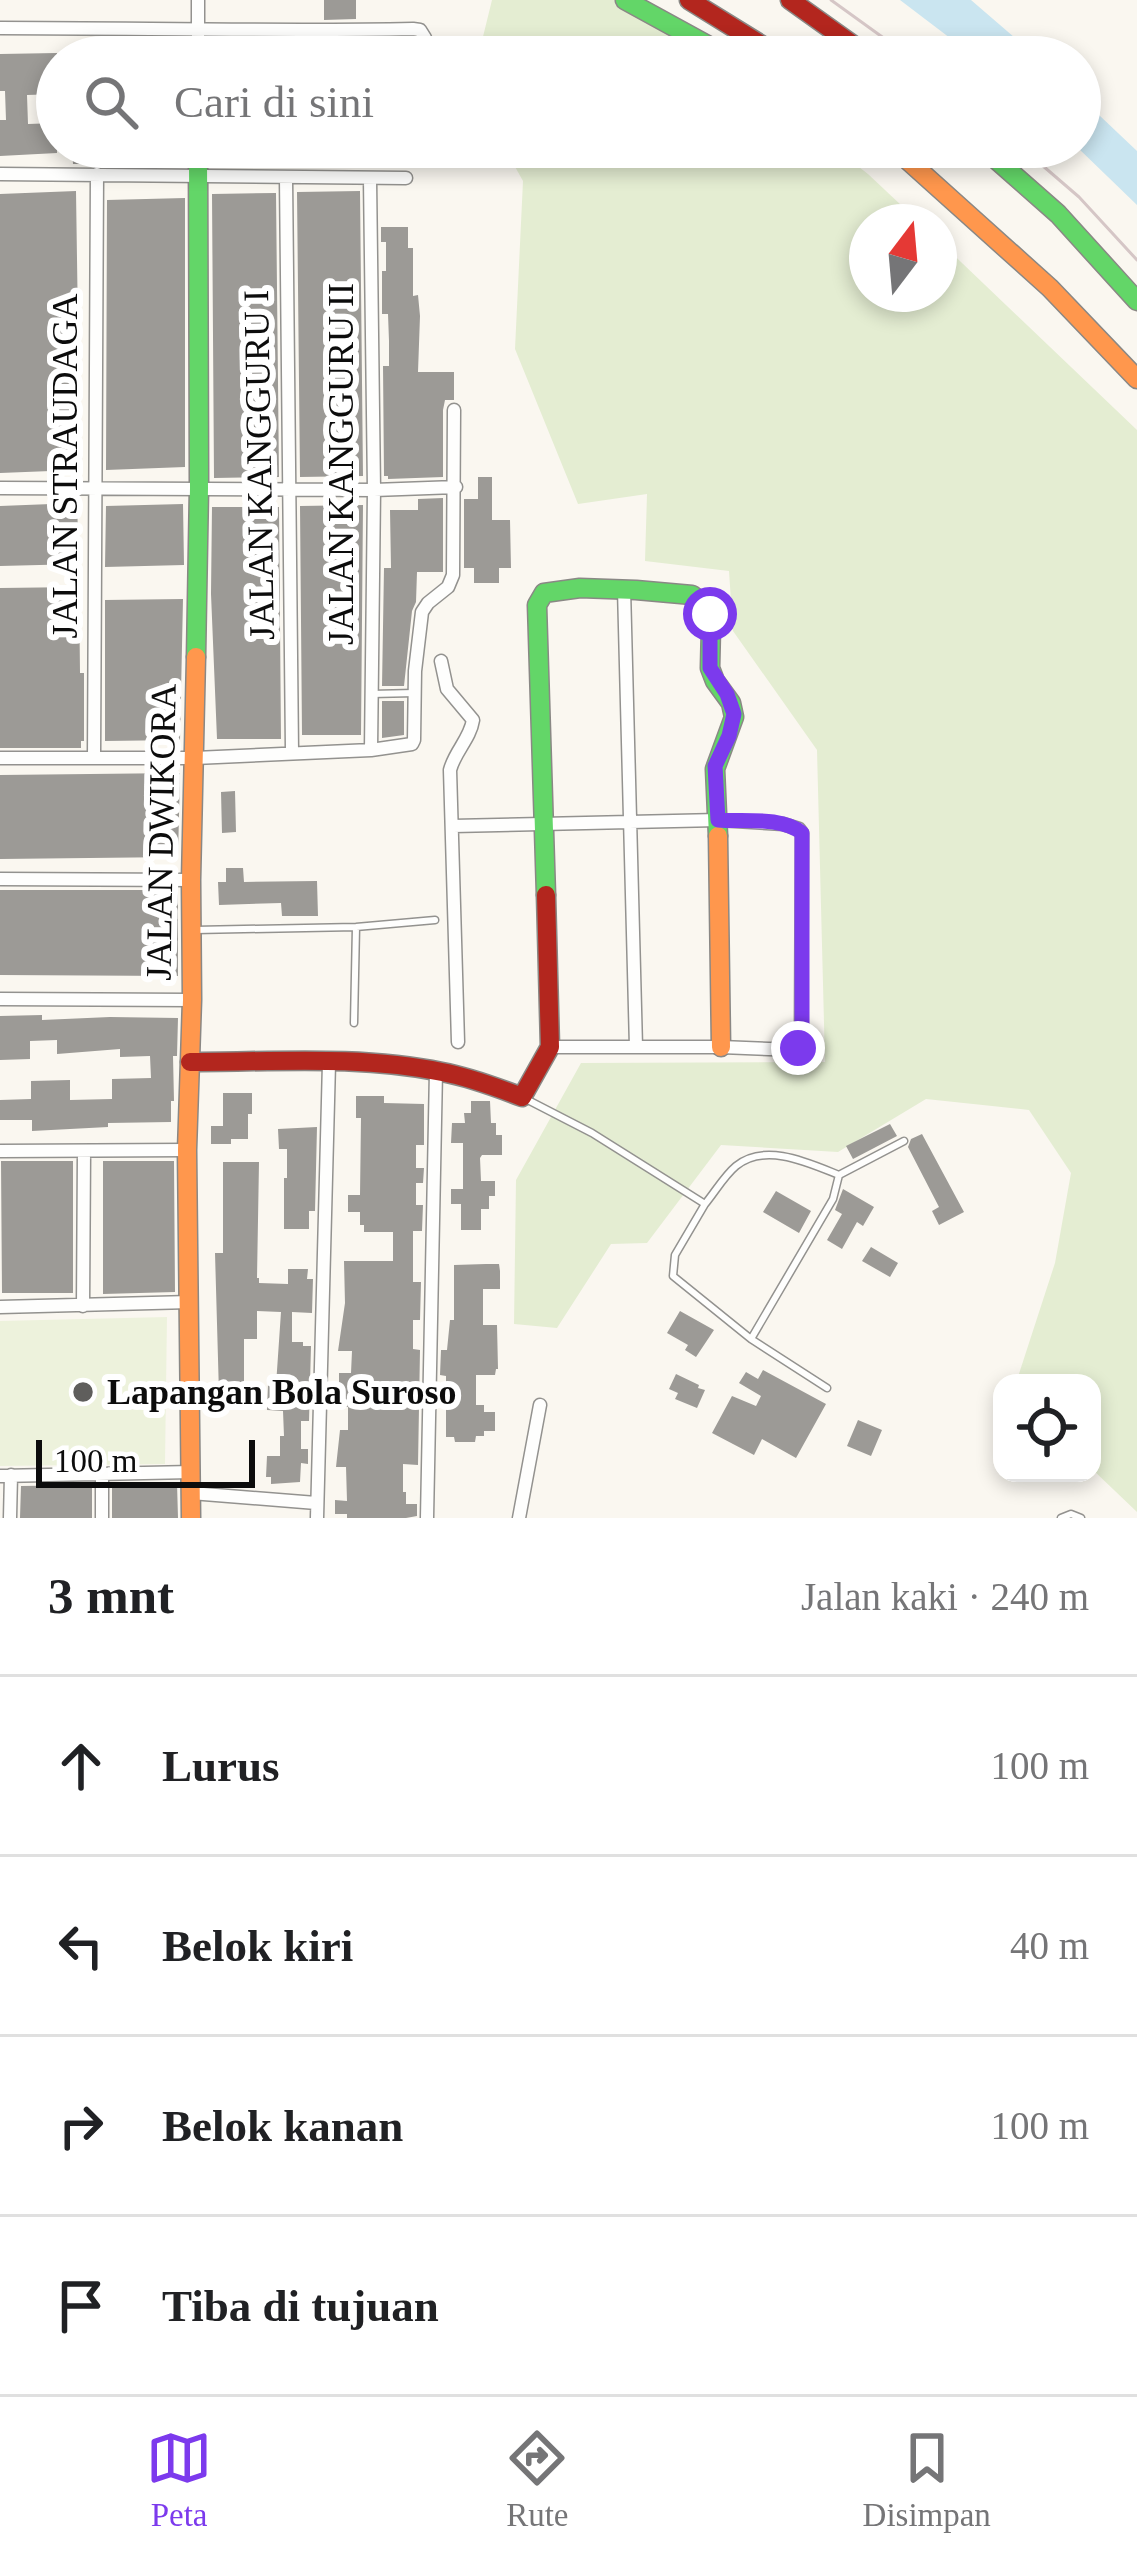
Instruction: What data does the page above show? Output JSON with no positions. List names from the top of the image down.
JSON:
{
  "streets": {
    "main road": ["JALAN DWIKORA"],
    "street": ["JALAN KANGGURU II", "JALAN KANGGURU I", "JALAN STRAUDAGA"]
  },
  "places": ["Lapangan Bola Suroso"],
  "scale_bar": "100 m",
  "north": "top",
  "page": {
    "search": "Cari di sini",
    "scale": "100 m",
    "heading": ["3 mnt", "Jalan kaki · 240 m"],
    "list": [
      ["Lurus", "100 m"],
      ["Belok kiri", "40 m"],
      ["Belok kanan", "100 m"],
      "Tiba di tujuan"
    ],
    "nav": ["Peta", "Rute", "Disimpan"]
  }
}
